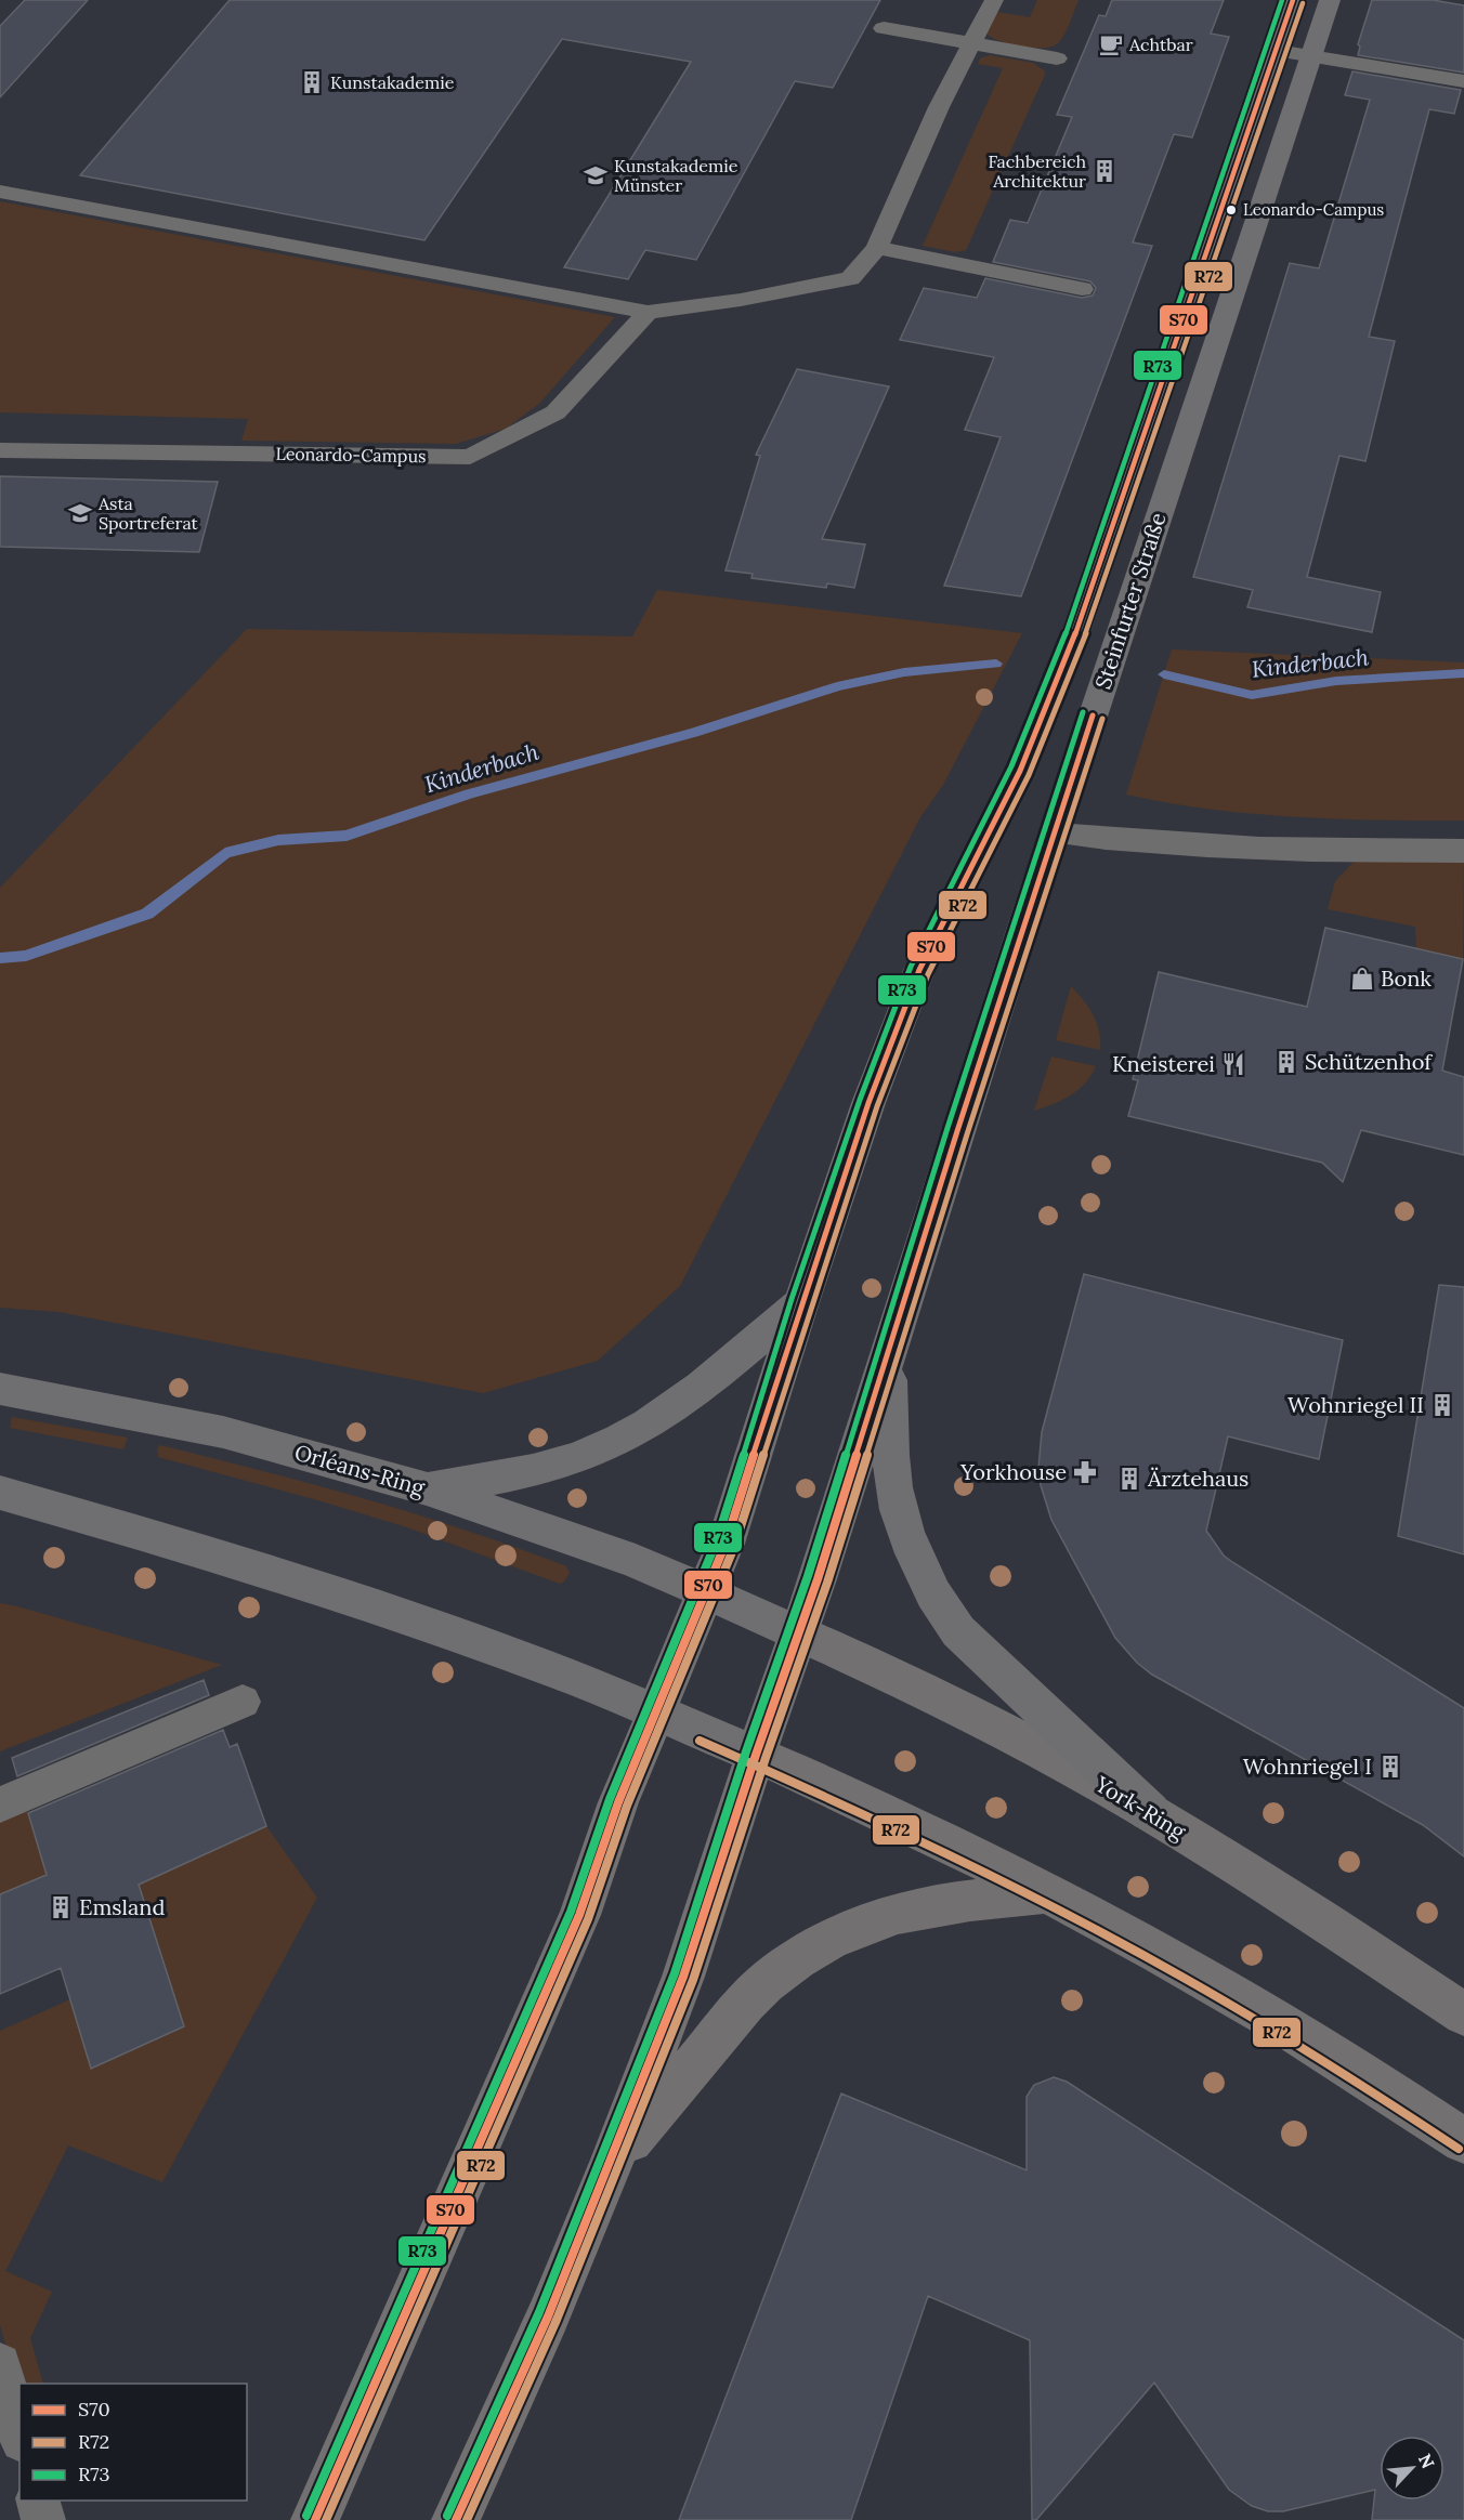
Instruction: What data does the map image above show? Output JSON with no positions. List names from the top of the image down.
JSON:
{
  "streets": {
    "main road": ["Steinfurter Straße", "Orléans-Ring", "York-Ring"],
    "lane": ["Leonardo-Campus"]
  },
  "crossings": [
    ["Steinfurter Straße", "Orléans-Ring"],
    ["Steinfurter Straße", "York-Ring"],
    ["Orléans-Ring", "York-Ring"]
  ],
  "water": ["Kinderbach"],
  "places": {
    "cafe": ["Achtbar"],
    "building": [
      "Kunstakademie",
      "Fachbereich Architektur",
      "Schützenhof",
      "Wohnriegel II",
      "Ärztehaus",
      "Wohnriegel I",
      "Emsland"
    ],
    "school or university": ["Kunstakademie Münster", "Asta Sportreferat"],
    "other": ["Leonardo-Campus"],
    "shop": ["Bonk"],
    "restaurant": ["Kneisterei"],
    "pharmacy": ["Yorkhouse"]
  },
  "lines": ["transit line S70", "transit line R73", "transit line R72"],
  "legend": ["S70", "R72", "R73"],
  "north": "top right"
}
